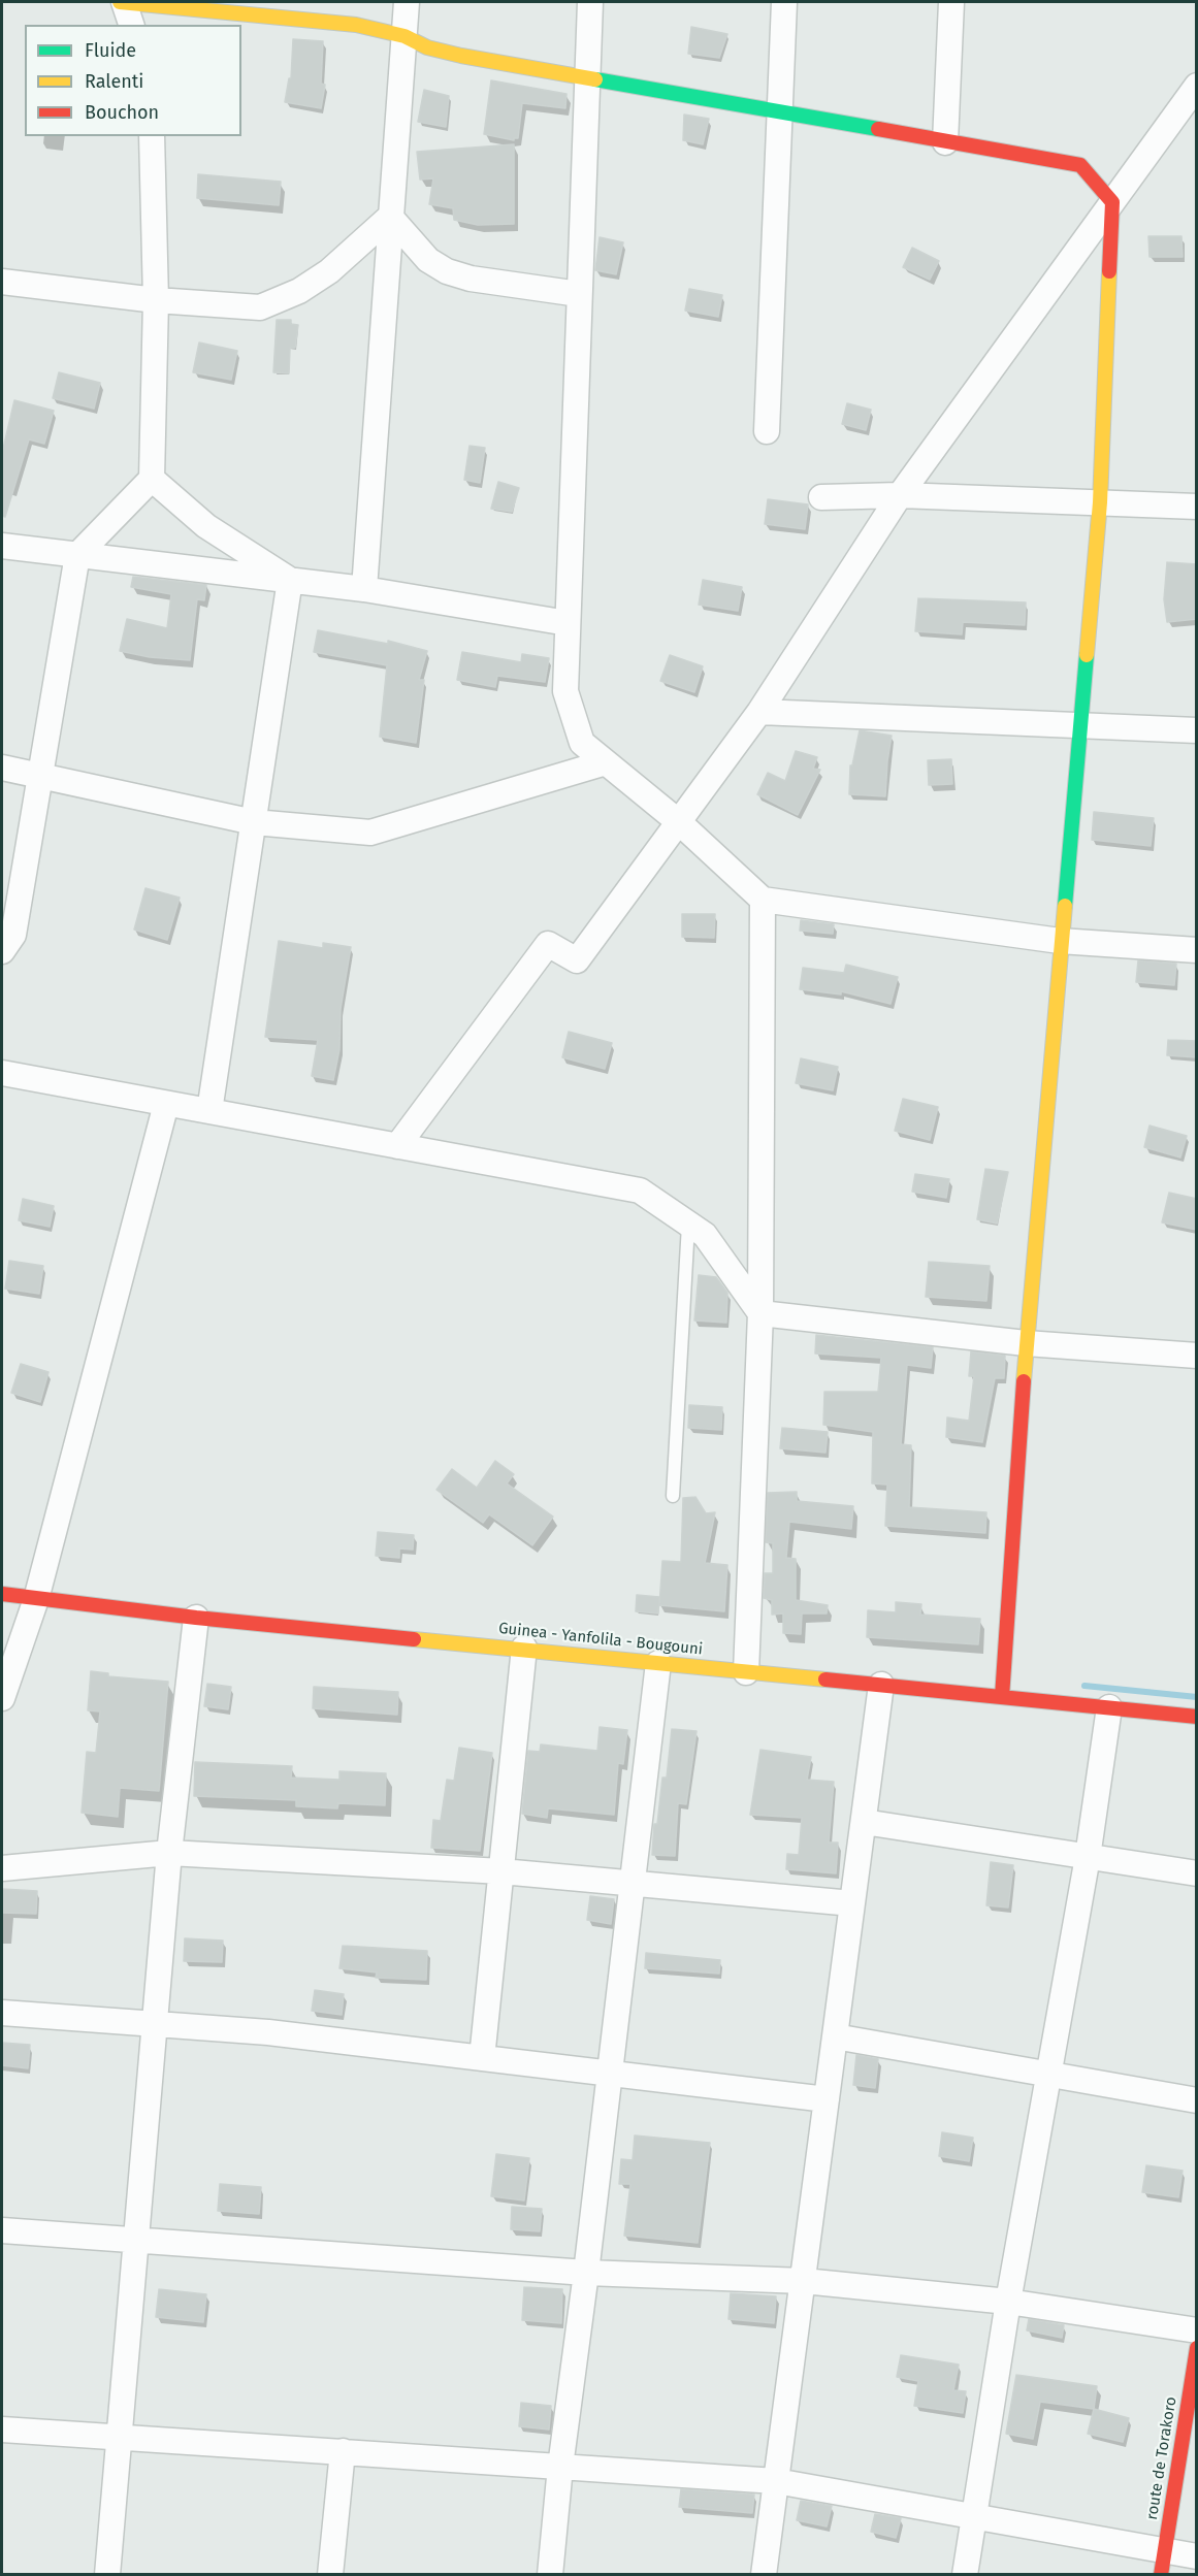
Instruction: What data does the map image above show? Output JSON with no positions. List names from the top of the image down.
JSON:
{
  "streets": {
    "street": ["Guinea - Yanfolila - Bougouni", "route de Torakoro"]
  },
  "legend": ["Fluide", "Ralenti", "Bouchon"]
}
